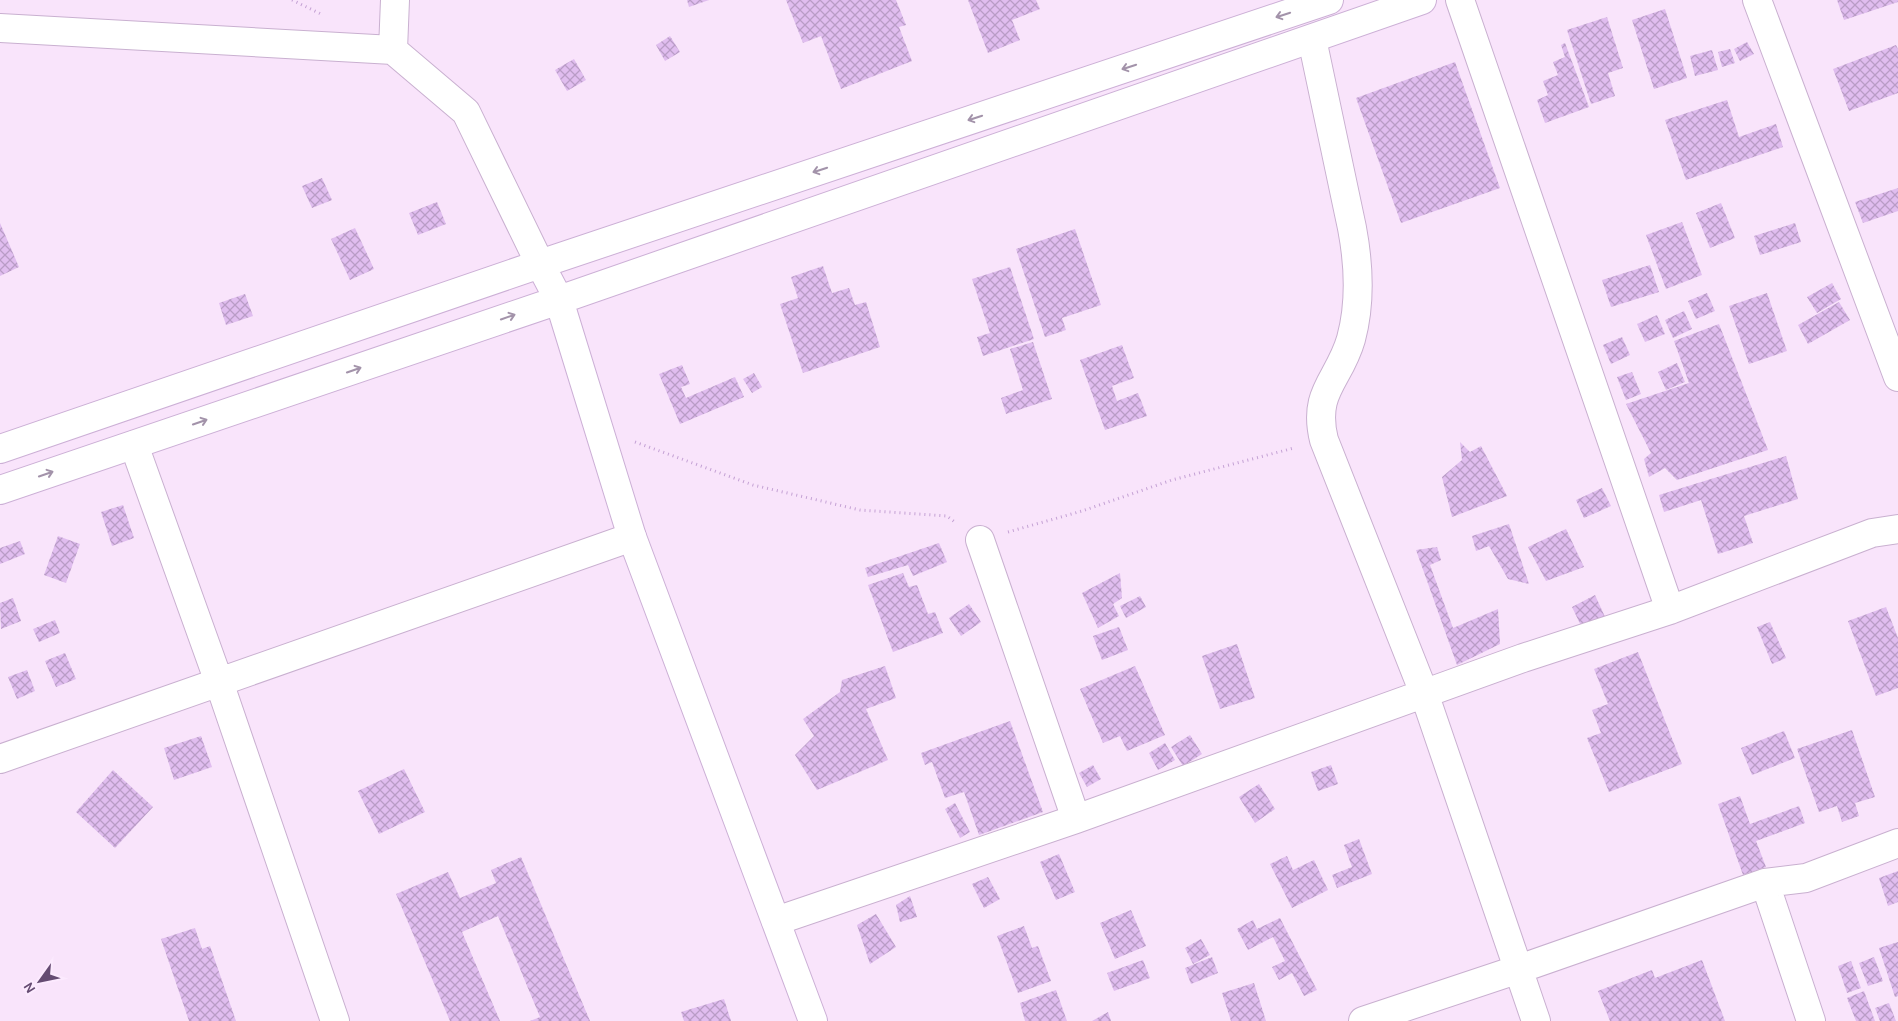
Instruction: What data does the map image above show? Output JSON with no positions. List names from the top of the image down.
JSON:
{
  "north": "bottom left"
}
